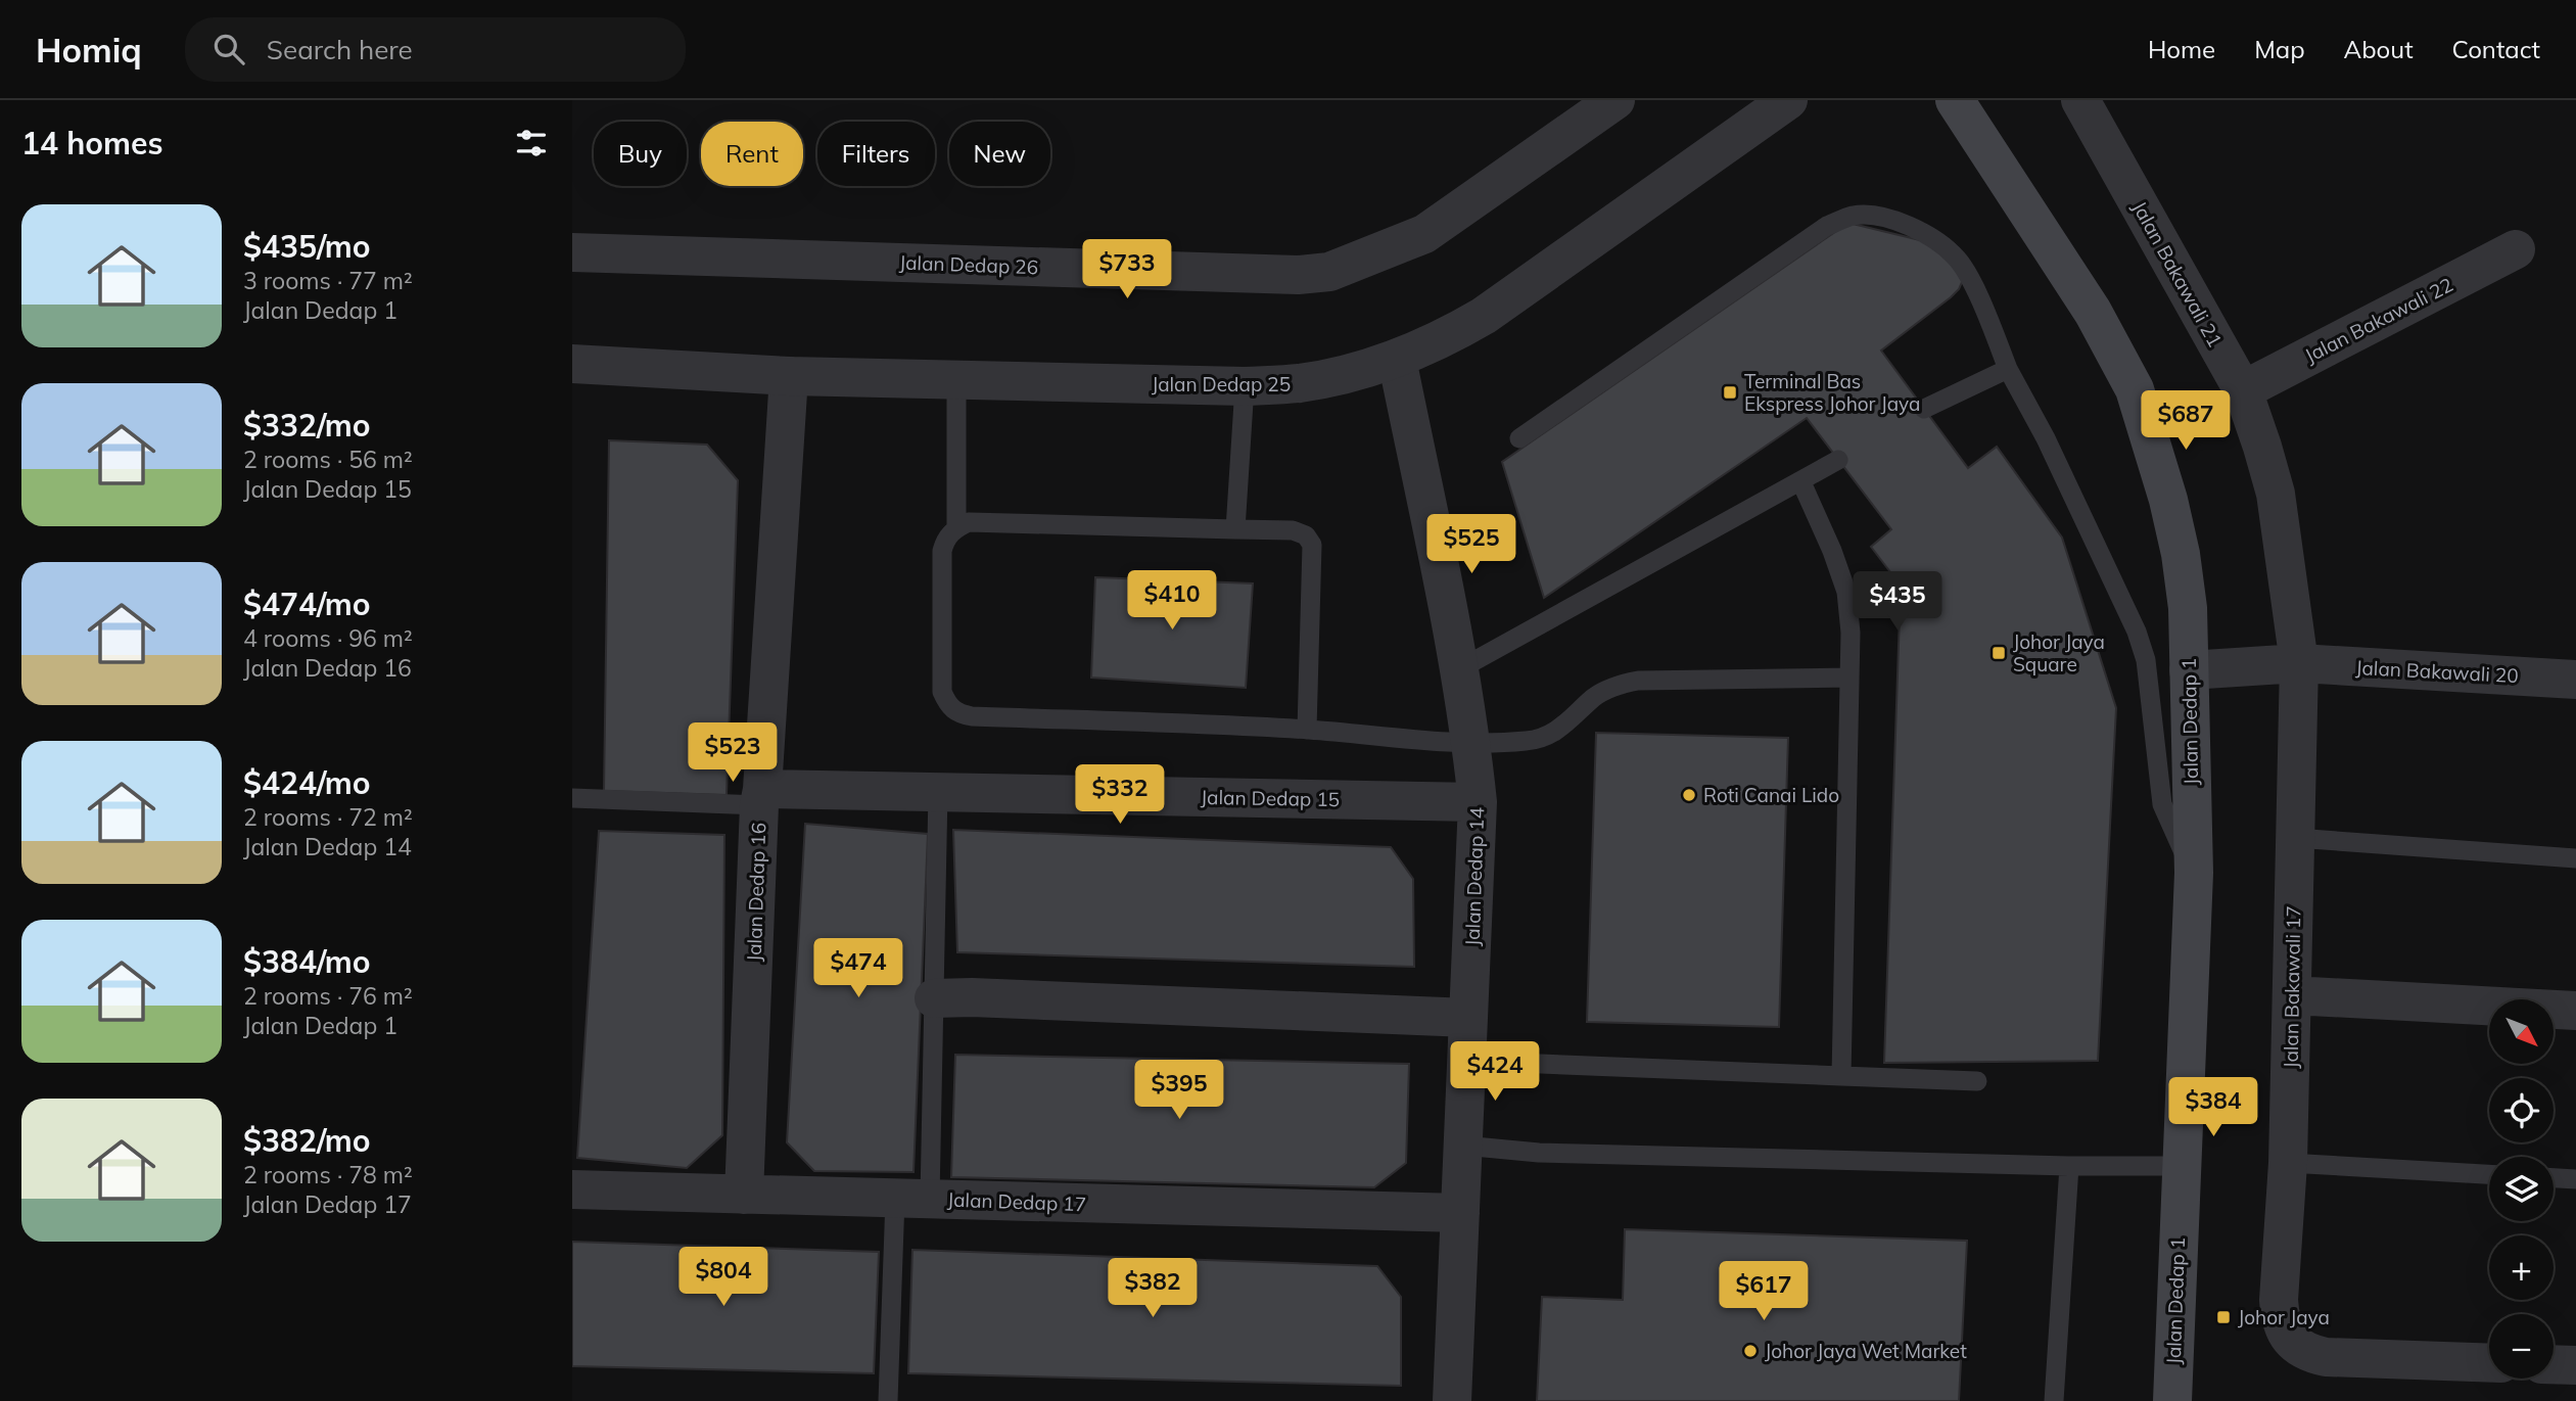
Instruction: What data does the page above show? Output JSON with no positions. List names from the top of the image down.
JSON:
{
  "streets": {
    "main road": ["Jalan Dedap 1"],
    "street": [
      "Jalan Dedap 26",
      "Jalan Bakawali 21",
      "Jalan Bakawali 22",
      "Jalan Dedap 25",
      "Jalan Bakawali 20",
      "Jalan Dedap 15",
      "Jalan Dedap 14",
      "Jalan Dedap 16",
      "Jalan Bakawali 17",
      "Jalan Dedap 17"
    ]
  },
  "crossings": [
    ["Jalan Bakawali 21", "Jalan Bakawali 22"],
    ["Jalan Bakawali 21", "Jalan Bakawali 20"],
    ["Jalan Bakawali 21", "Jalan Bakawali 17"],
    ["Jalan Dedap 25", "Jalan Dedap 14"],
    ["Jalan Dedap 25", "Jalan Dedap 16"],
    ["Jalan Bakawali 20", "Jalan Dedap 1"],
    ["Jalan Bakawali 20", "Jalan Bakawali 17"],
    ["Jalan Dedap 15", "Jalan Dedap 14"],
    ["Jalan Dedap 15", "Jalan Dedap 16"],
    ["Jalan Dedap 14", "Jalan Dedap 17"],
    ["Jalan Dedap 16", "Jalan Dedap 17"]
  ],
  "places": {
    "transit": ["Terminal Bas Ekspress Johor Jaya", "Johor Jaya Square", "Johor Jaya"],
    "other": ["Roti Canai Lido", "Johor Jaya Wet Market"]
  },
  "north": "bottom right",
  "page": {
    "header": "Homiq",
    "search": "Search here",
    "nav": [
      "Home",
      "Map",
      "About",
      "Contact"
    ],
    "heading": "14 homes",
    "chip": [
      "Buy",
      "Rent",
      "Filters",
      "New"
    ],
    "list": [
      {
        "name": "$435/mo",
        "note": "3 rooms · 77 m² · Jalan Dedap 1"
      },
      {
        "name": "$332/mo",
        "note": "2 rooms · 56 m² · Jalan Dedap 15"
      },
      {
        "name": "$474/mo",
        "note": "4 rooms · 96 m² · Jalan Dedap 16"
      },
      {
        "name": "$424/mo",
        "note": "2 rooms · 72 m² · Jalan Dedap 14"
      },
      {
        "name": "$384/mo",
        "note": "2 rooms · 76 m² · Jalan Dedap 1"
      },
      {
        "name": "$382/mo",
        "note": "2 rooms · 78 m² · Jalan Dedap 17"
      }
    ],
    "price": [
      "$733",
      "$687",
      "$525",
      "$410",
      "$435",
      "$523",
      "$332",
      "$474",
      "$424",
      "$395",
      "$384",
      "$804",
      "$382",
      "$617"
    ],
    "map_buttons": ["+", "−"]
  }
}
